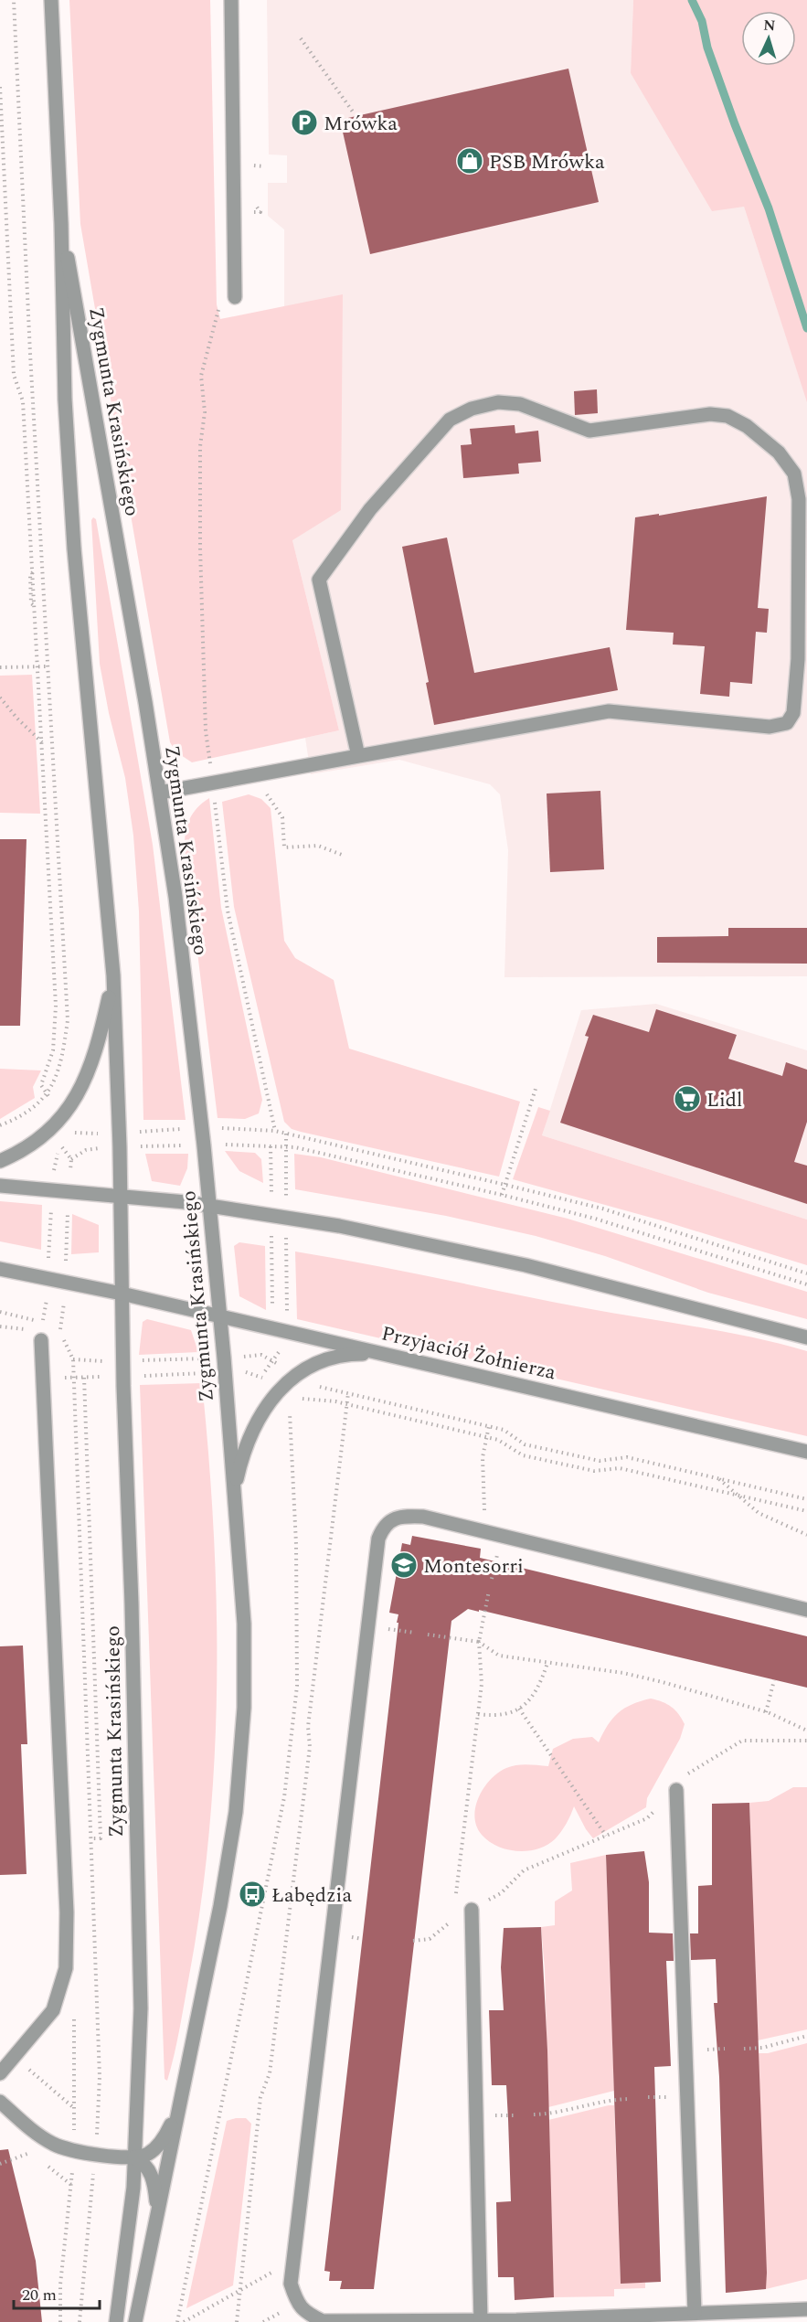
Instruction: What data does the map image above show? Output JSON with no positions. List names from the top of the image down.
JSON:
{
  "streets": {
    "street": ["Zygmunta Krasińskiego", "Przyjaciół Żołnierza"]
  },
  "crossings": [
    ["Zygmunta Krasińskiego", "Przyjaciół Żołnierza"]
  ],
  "places": {
    "parking": ["Mrówka"],
    "shop": ["PSB Mrówka"],
    "supermarket": ["Lidl"],
    "school or university": ["Montesorri"],
    "bus stop": ["Łabędzia"]
  },
  "scale_bar": "20 m",
  "north": "top"
}
